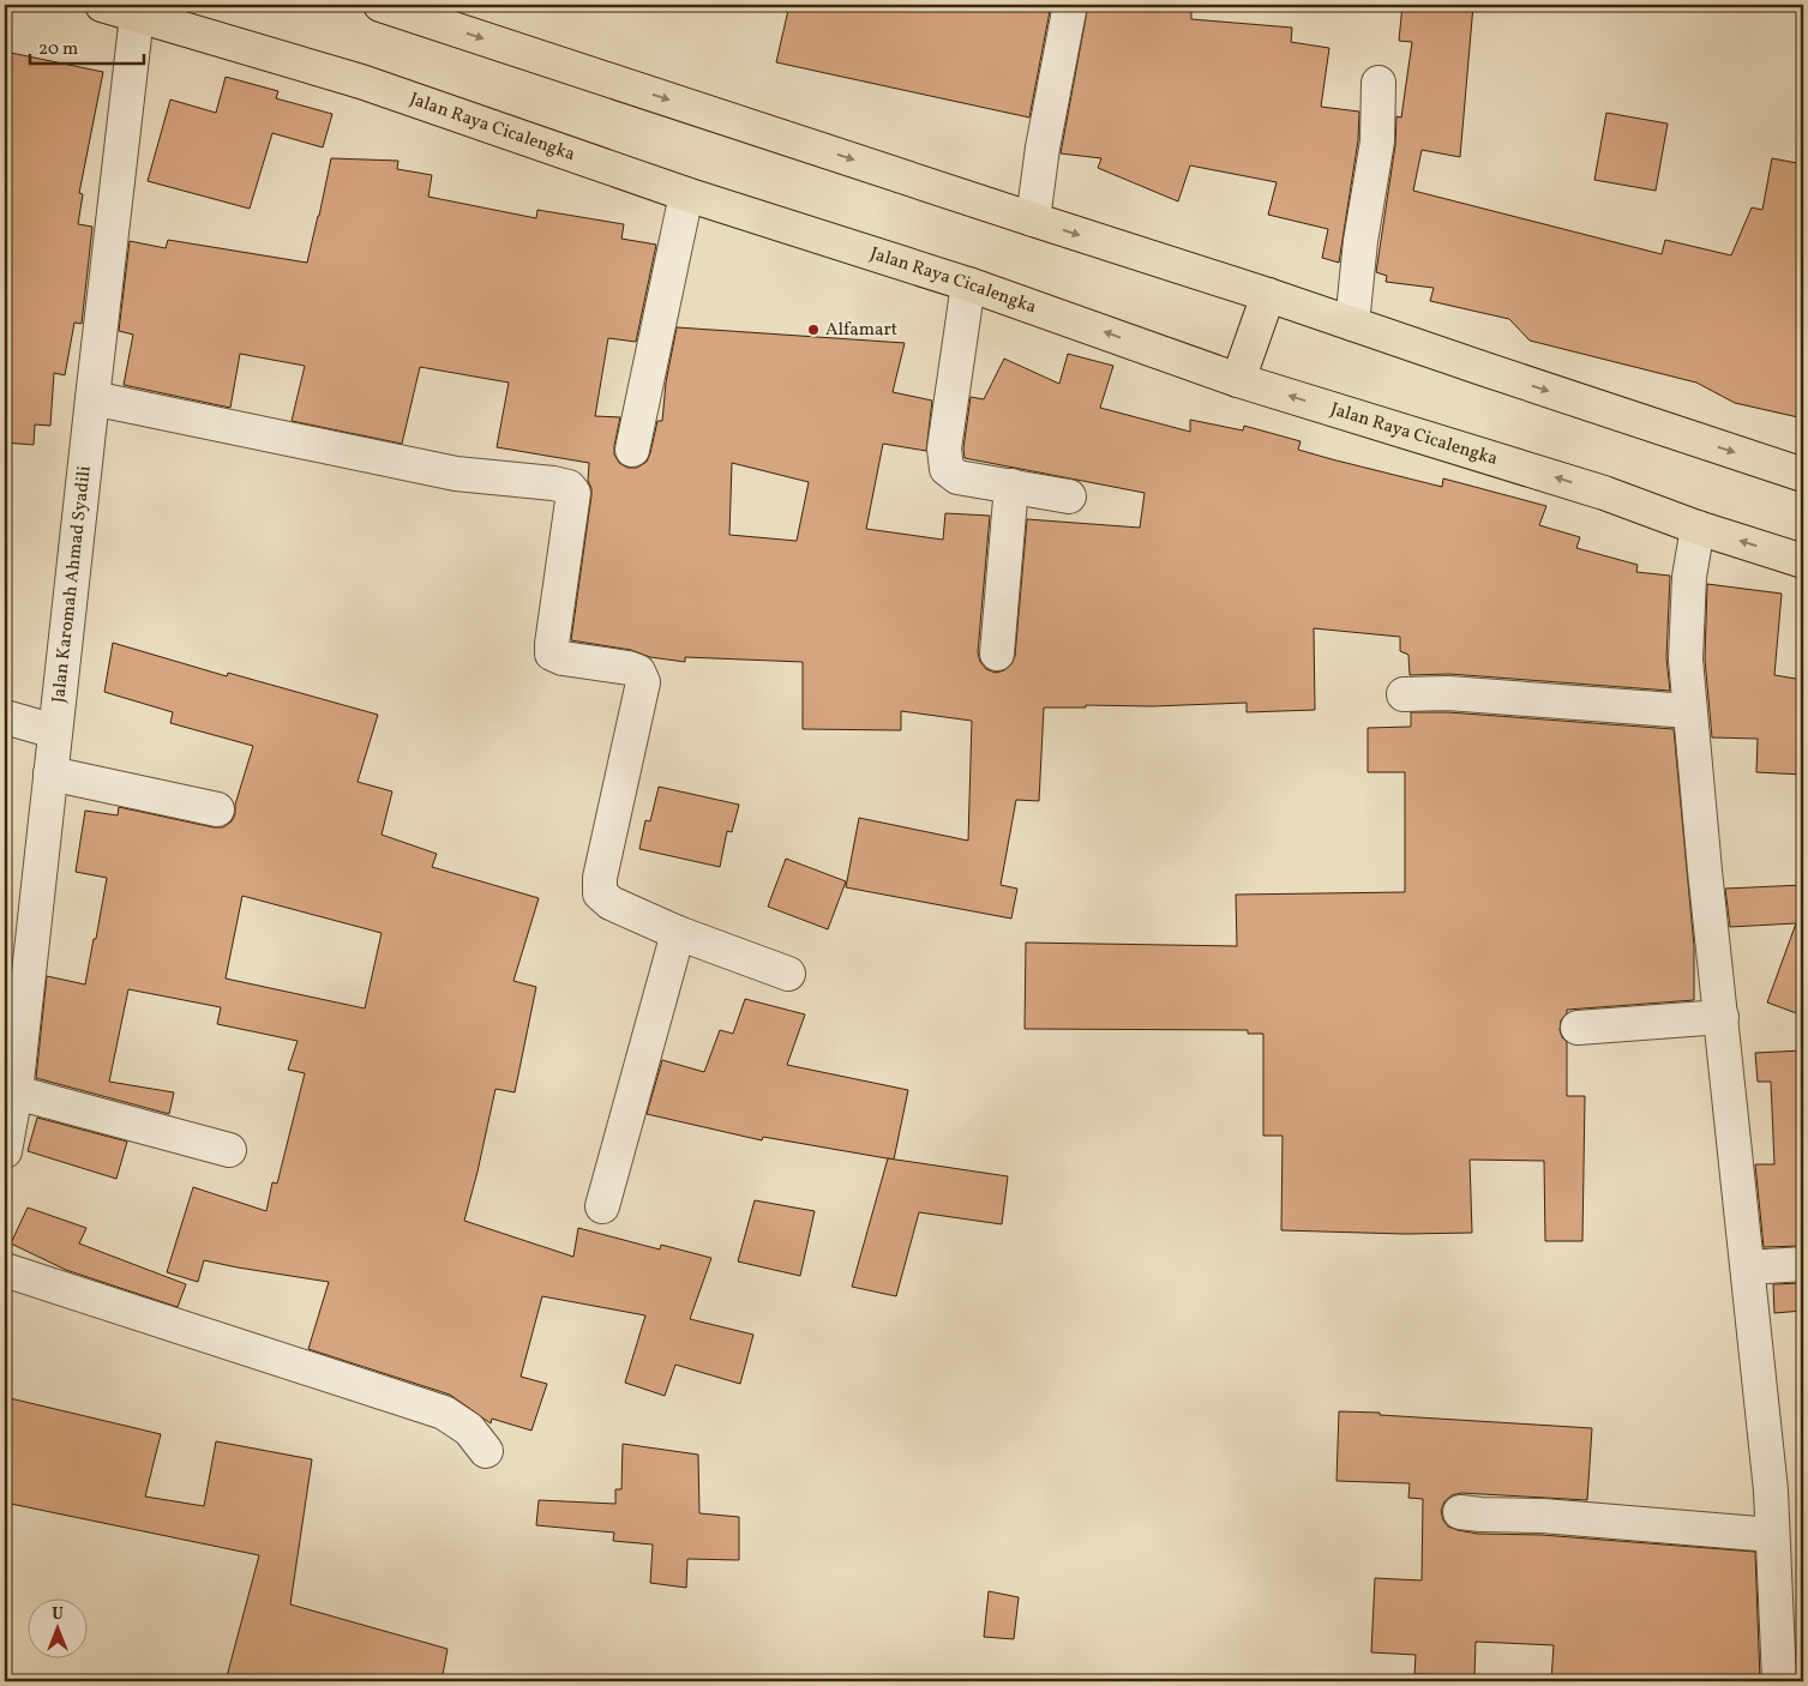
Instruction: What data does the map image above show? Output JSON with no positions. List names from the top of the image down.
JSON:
{
  "streets": {
    "highway": ["Jalan Raya Cicalengka"],
    "street": ["Jalan Karomah Ahmad Syadili"]
  },
  "crossings": [
    ["Jalan Raya Cicalengka", "Jalan Karomah Ahmad Syadili"]
  ],
  "places": ["Alfamart"],
  "scale_bar": "20 m",
  "north": "top"
}
